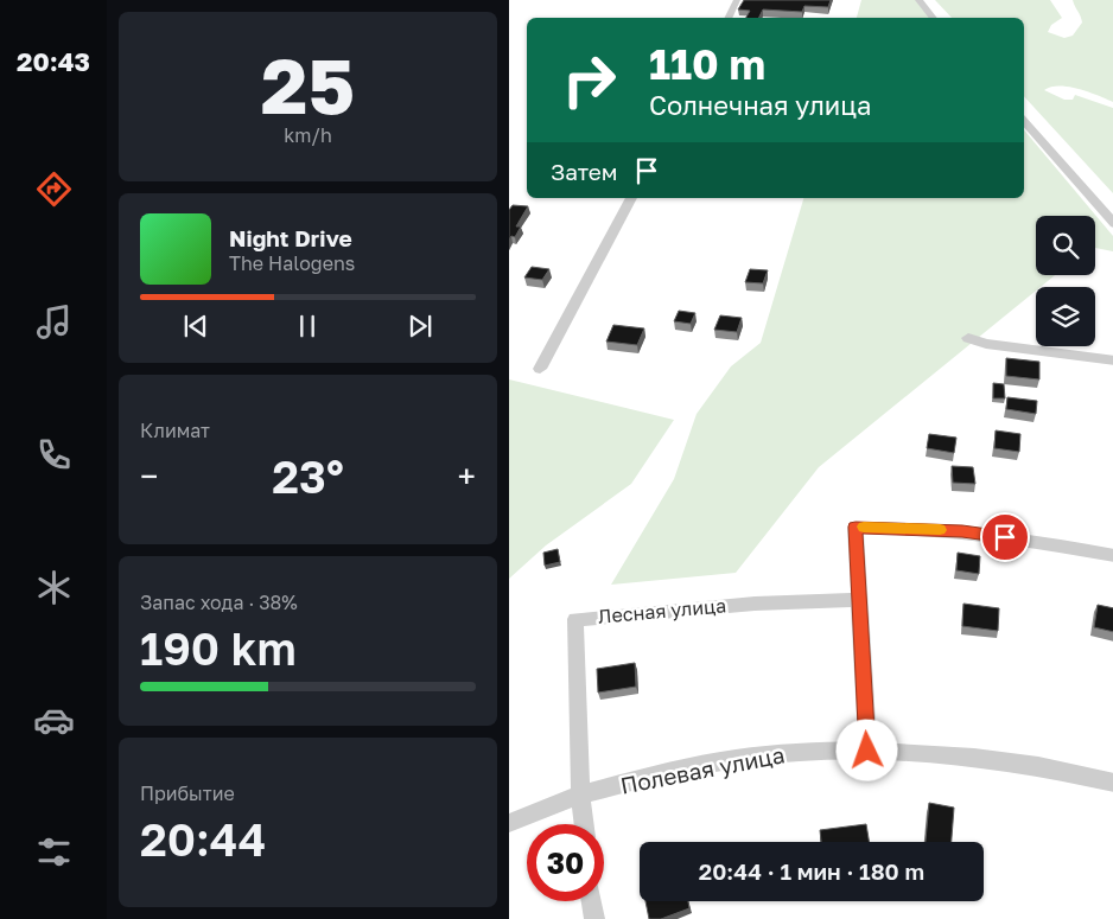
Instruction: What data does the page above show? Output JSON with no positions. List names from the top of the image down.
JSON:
{
  "streets": {
    "street": ["Лесная улица", "Полевая улица"]
  },
  "crossings": [
    ["Лесная улица", "Полевая улица"]
  ],
  "page": {
    "tabs": "20:43",
    "tile": [
      ["25", "km/h"],
      "Климат",
      ["Запас хода · 38%", "190 km"],
      ["Прибытие", "20:44"]
    ],
    "turn": ["110 m", "Солнечная улица"],
    "then": "Затем",
    "song": ["Night Drive", "The Halogens"],
    "heat": ["−", "23°", "+"],
    "limit": "30",
    "trip": "20:44 · 1 мин · 180 m"
  }
}
